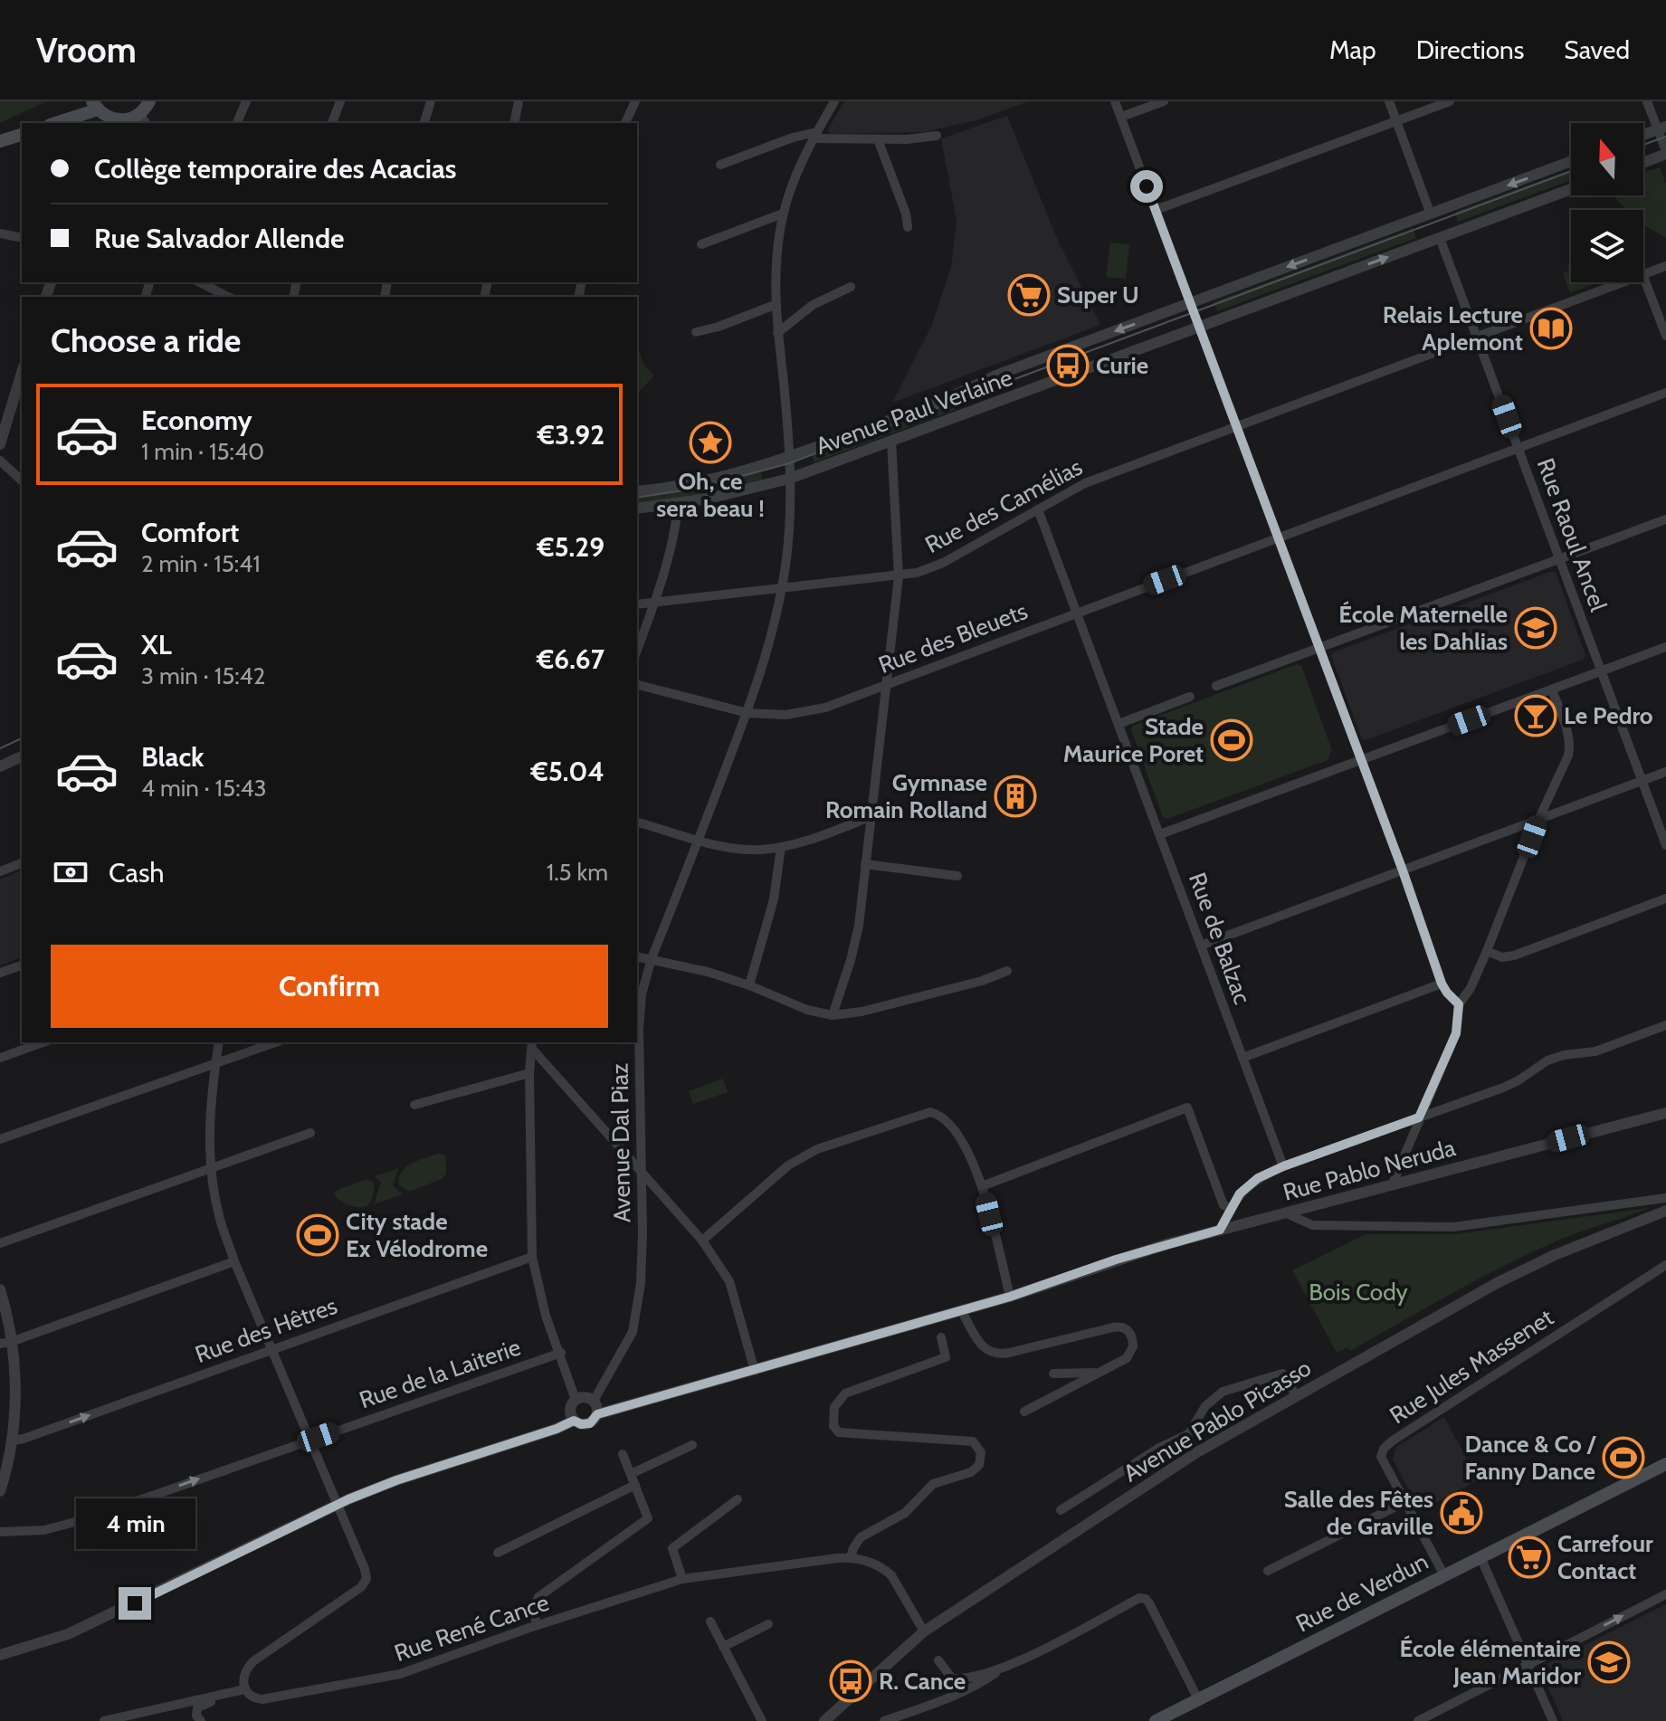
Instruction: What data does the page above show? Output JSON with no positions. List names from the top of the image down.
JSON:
{
  "streets": {
    "main road": ["Rue de Verdun"],
    "street": [
      "Avenue Paul Verlaine",
      "Rue des Camélias",
      "Rue Raoul Ancel",
      "Rue des Bleuets",
      "Rue de Balzac",
      "Avenue Dal Piaz",
      "Rue Pablo Neruda",
      "Rue des Hêtres",
      "Rue Jules Massenet",
      "Rue de la Laiterie",
      "Avenue Pablo Picasso",
      "Rue René Cance"
    ]
  },
  "crossings": [
    ["Avenue Paul Verlaine", "Rue Raoul Ancel"],
    ["Avenue Paul Verlaine", "Avenue Dal Piaz"],
    ["Rue des Camélias", "Rue Raoul Ancel"],
    ["Rue des Camélias", "Rue de Balzac"],
    ["Rue des Camélias", "Avenue Dal Piaz"],
    ["Rue Raoul Ancel", "Rue des Bleuets"],
    ["Rue des Bleuets", "Rue de Balzac"],
    ["Rue des Bleuets", "Avenue Dal Piaz"],
    ["Avenue Dal Piaz", "Rue Pablo Neruda"],
    ["Rue Jules Massenet", "Rue de Verdun"],
    ["Avenue Pablo Picasso", "Rue René Cance"]
  ],
  "one_way": ["Rue des Hêtres"],
  "parks": ["Bois Cody"],
  "places": {
    "supermarket": ["Super U", "Carrefour Contact"],
    "library": ["Relais Lecture Aplemont"],
    "bus stop": ["Curie", "R. Cance"],
    "place": ["Oh, ce sera beau !"],
    "school or university": ["École Maternelle les Dahlias", "École élémentaire Jean Maridor"],
    "bar": ["Le Pedro"],
    "sports": ["Stade Maurice Poret", "City stade Ex Vélodrome", "Dance & Co / Fanny Dance"],
    "building": ["Gymnase Romain Rolland"],
    "public building": ["Salle des Fêtes de Graville"]
  },
  "north": "top",
  "page": {
    "header": "Vroom",
    "nav": ["Map", "Directions", "Saved"],
    "banner": ["Collège temporaire des Acacias", "Rue Salvador Allende"],
    "heading": "Choose a ride",
    "list": [
      {
        "name": "Economy",
        "note": "1 min · 15:40",
        "value": "€3.92"
      },
      {
        "name": "Comfort",
        "note": "2 min · 15:41",
        "value": "€5.29"
      },
      {
        "name": "XL",
        "note": "3 min · 15:42",
        "value": "€6.67"
      },
      {
        "name": "Black",
        "note": "4 min · 15:43",
        "value": "€5.04"
      }
    ],
    "pay": ["Cash", "1.5 km"],
    "buttons": "Confirm",
    "bubble": "4 min"
  }
}
